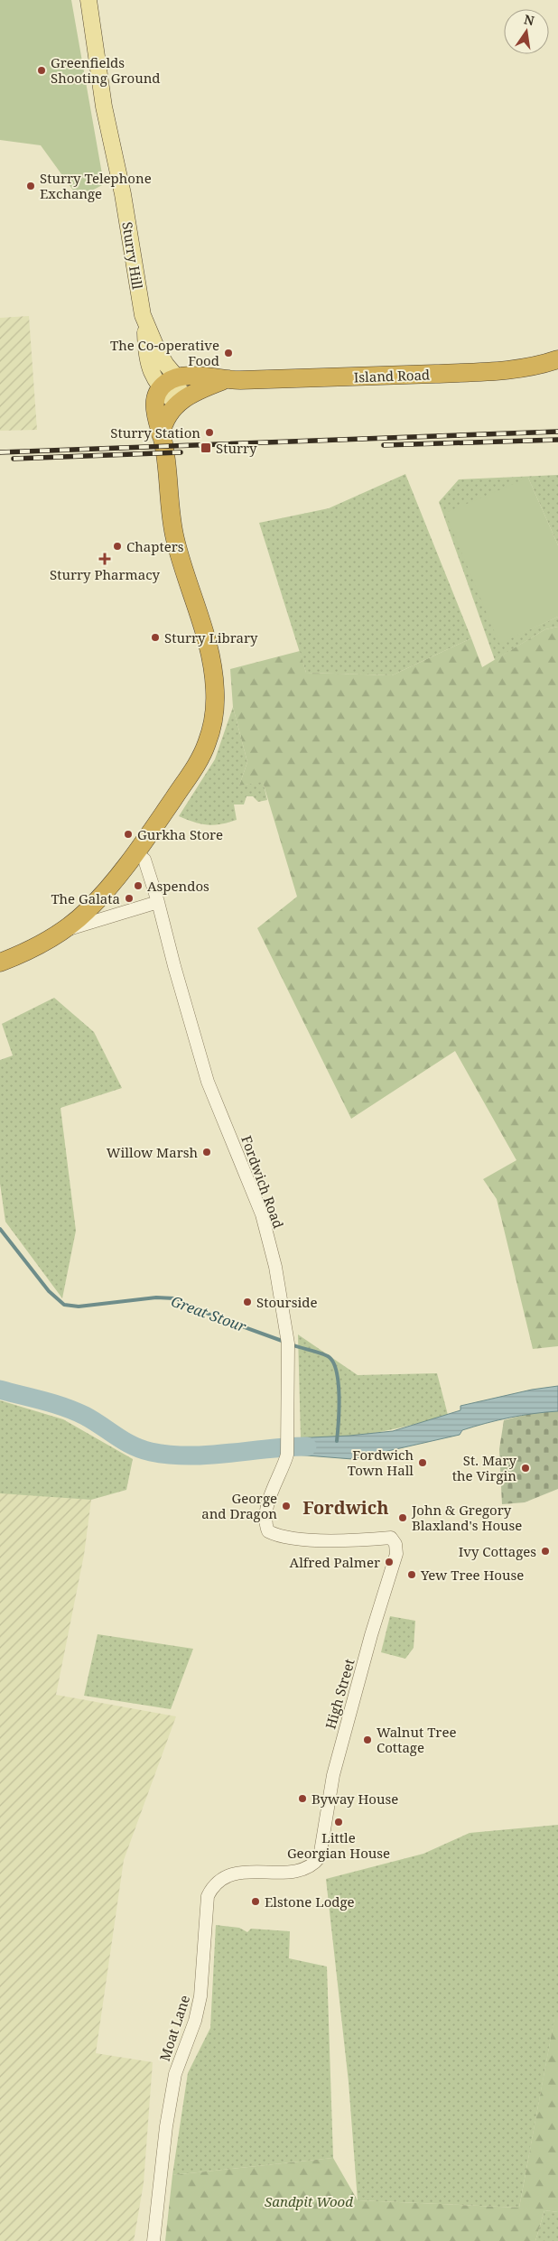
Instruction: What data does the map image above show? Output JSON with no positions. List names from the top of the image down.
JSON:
{
  "streets": {
    "highway": ["Island Road"],
    "main road": ["Sturry Hill"],
    "street": ["Fordwich Road", "High Street", "Moat Lane"]
  },
  "crossings": [
    ["Sturry Hill", "Island Road"],
    ["Fordwich Road", "High Street"],
    ["High Street", "Moat Lane"]
  ],
  "districts": ["Fordwich"],
  "water": ["Great Stour"],
  "parks": ["Sandpit Wood"],
  "places": {
    "other": [
      "Greenfields Shooting Ground",
      "Sturry Telephone Exchange",
      "The Co-operative Food",
      "Sturry Station",
      "Chapters",
      "Sturry Library",
      "Gurkha Store",
      "Aspendos",
      "The Galata",
      "Willow Marsh",
      "Stourside",
      "Fordwich Town Hall",
      "St. Mary the Virgin",
      "George and Dragon",
      "John & Gregory Blaxland's House",
      "Ivy Cottages",
      "Alfred Palmer",
      "Yew Tree House",
      "Walnut Tree Cottage",
      "Byway House",
      "Little Georgian House",
      "Elstone Lodge"
    ],
    "transit": ["Sturry"],
    "health": ["Sturry Pharmacy"]
  },
  "north": "top"
}
